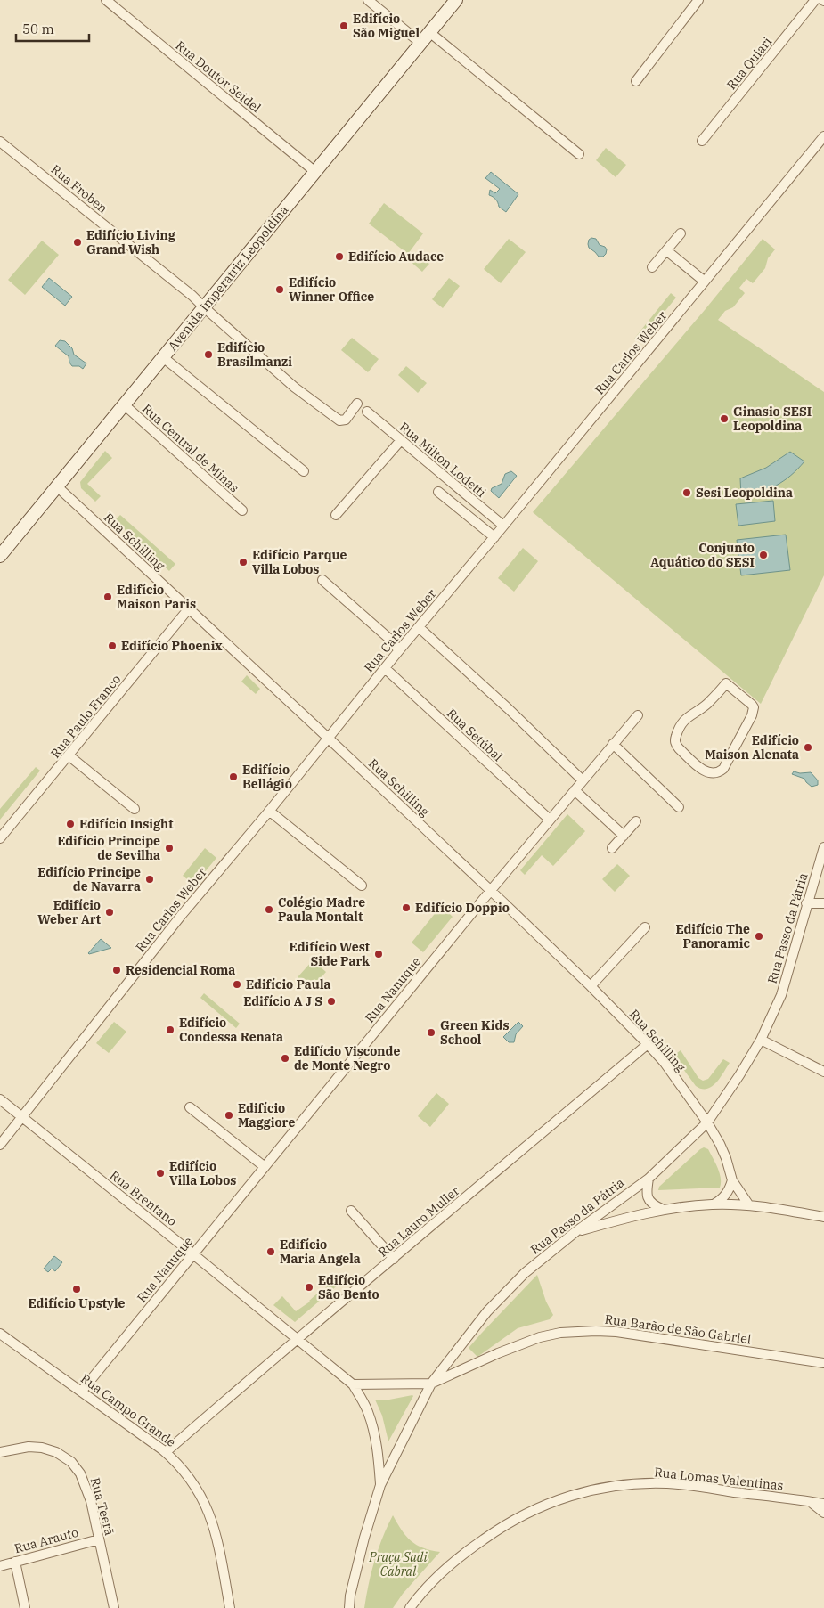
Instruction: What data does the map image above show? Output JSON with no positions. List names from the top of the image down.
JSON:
{
  "streets": {
    "main road": ["Avenida Imperatriz Leopoldina"],
    "street": [
      "Rua Quiari",
      "Rua Doutor Seidel",
      "Rua Froben",
      "Rua Carlos Weber",
      "Rua Central de Minas",
      "Rua Milton Lodetti",
      "Rua Schilling",
      "Rua Paulo Franco",
      "Rua Setúbal",
      "Rua Passo da Pátria",
      "Rua Nanuque",
      "Rua Brentano",
      "Rua Lauro Muller",
      "Rua Barão de São Gabriel",
      "Rua Campo Grande",
      "Rua Lomas Valentinas",
      "Rua Teerã",
      "Rua Arauto"
    ]
  },
  "crossings": [
    ["Rua Doutor Seidel", "Avenida Imperatriz Leopoldina"],
    ["Rua Froben", "Avenida Imperatriz Leopoldina"],
    ["Avenida Imperatriz Leopoldina", "Rua Central de Minas"],
    ["Avenida Imperatriz Leopoldina", "Rua Schilling"],
    ["Rua Carlos Weber", "Rua Milton Lodetti"],
    ["Rua Carlos Weber", "Rua Schilling"],
    ["Rua Carlos Weber", "Rua Setúbal"],
    ["Rua Carlos Weber", "Rua Brentano"],
    ["Rua Schilling", "Rua Paulo Franco"],
    ["Rua Schilling", "Rua Passo da Pátria"],
    ["Rua Schilling", "Rua Nanuque"],
    ["Rua Schilling", "Rua Lauro Muller"],
    ["Rua Setúbal", "Rua Nanuque"],
    ["Rua Passo da Pátria", "Rua Brentano"],
    ["Rua Passo da Pátria", "Rua Barão de São Gabriel"],
    ["Rua Nanuque", "Rua Brentano"],
    ["Rua Nanuque", "Rua Campo Grande"],
    ["Rua Brentano", "Rua Lauro Muller"],
    ["Rua Lauro Muller", "Rua Campo Grande"],
    ["Rua Teerã", "Rua Arauto"]
  ],
  "parks": ["Praça Sadi Cabral"],
  "places": [
    "Edifício São Miguel",
    "Edifício Living Grand Wish",
    "Edifício Audace",
    "Edifício Winner Office",
    "Edifício Brasilmanzi",
    "Ginasio SESI Leopoldina",
    "Sesi Leopoldina",
    "Conjunto Aquático do SESI",
    "Edifício Parque Villa Lobos",
    "Edifício Maison Paris",
    "Edifício Phoenix",
    "Edifício Maison Alenata",
    "Edifício Bellágio",
    "Edifício Insight",
    "Edifício Principe de Sevilha",
    "Edifício Principe de Navarra",
    "Edifício Doppio",
    "Colégio Madre Paula Montalt",
    "Edifício Weber Art",
    "Edifício The Panoramic",
    "Edifício West Side Park",
    "Residencial Roma",
    "Edifício Paula",
    "Edifício A J S",
    "Edifício Condessa Renata",
    "Green Kids School",
    "Edifício Visconde de Monte Negro",
    "Edifício Maggiore",
    "Edifício Villa Lobos",
    "Edifício Maria Angela",
    "Edifício São Bento",
    "Edifício Upstyle"
  ],
  "scale_bar": "50 m"
}
